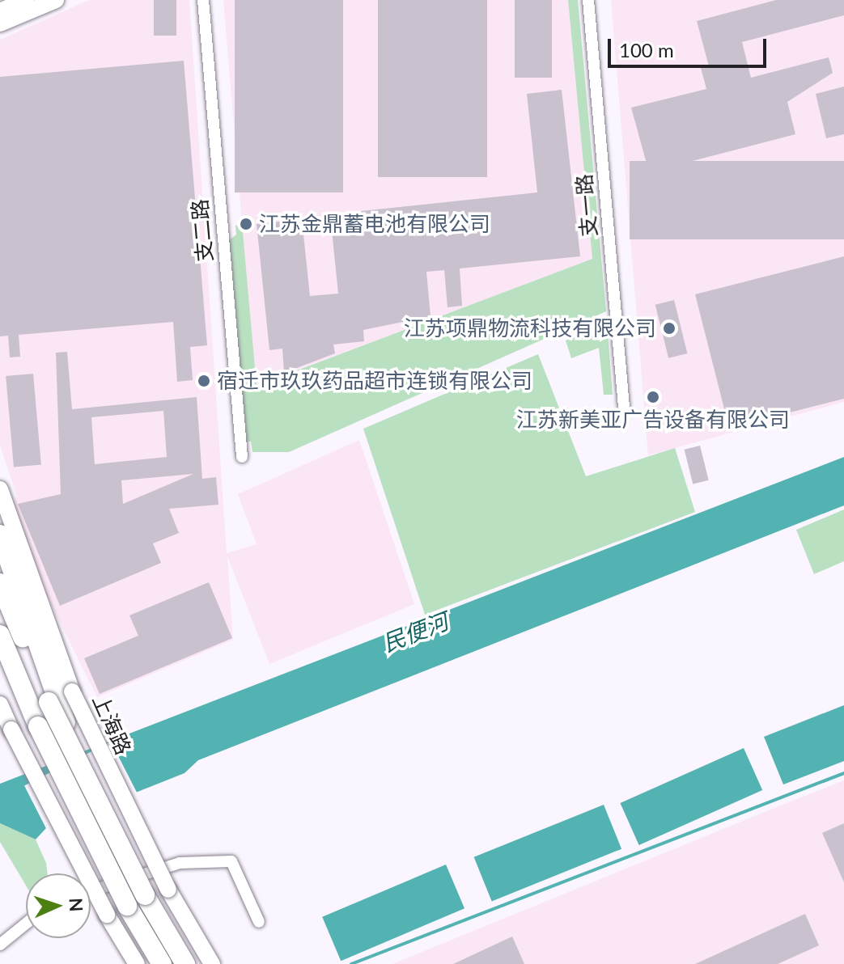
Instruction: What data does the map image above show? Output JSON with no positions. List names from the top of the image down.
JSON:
{
  "streets": {
    "highway": ["上海路"],
    "street": ["支一路", "支二路"]
  },
  "water": ["民便河"],
  "places": [
    "江苏金鼎蓄电池有限公司",
    "江苏项鼎物流科技有限公司",
    "宿迁市玖玖药品超市连锁有限公司",
    "江苏新美亚广告设备有限公司"
  ],
  "scale_bar": "100 m",
  "north": "right"
}
